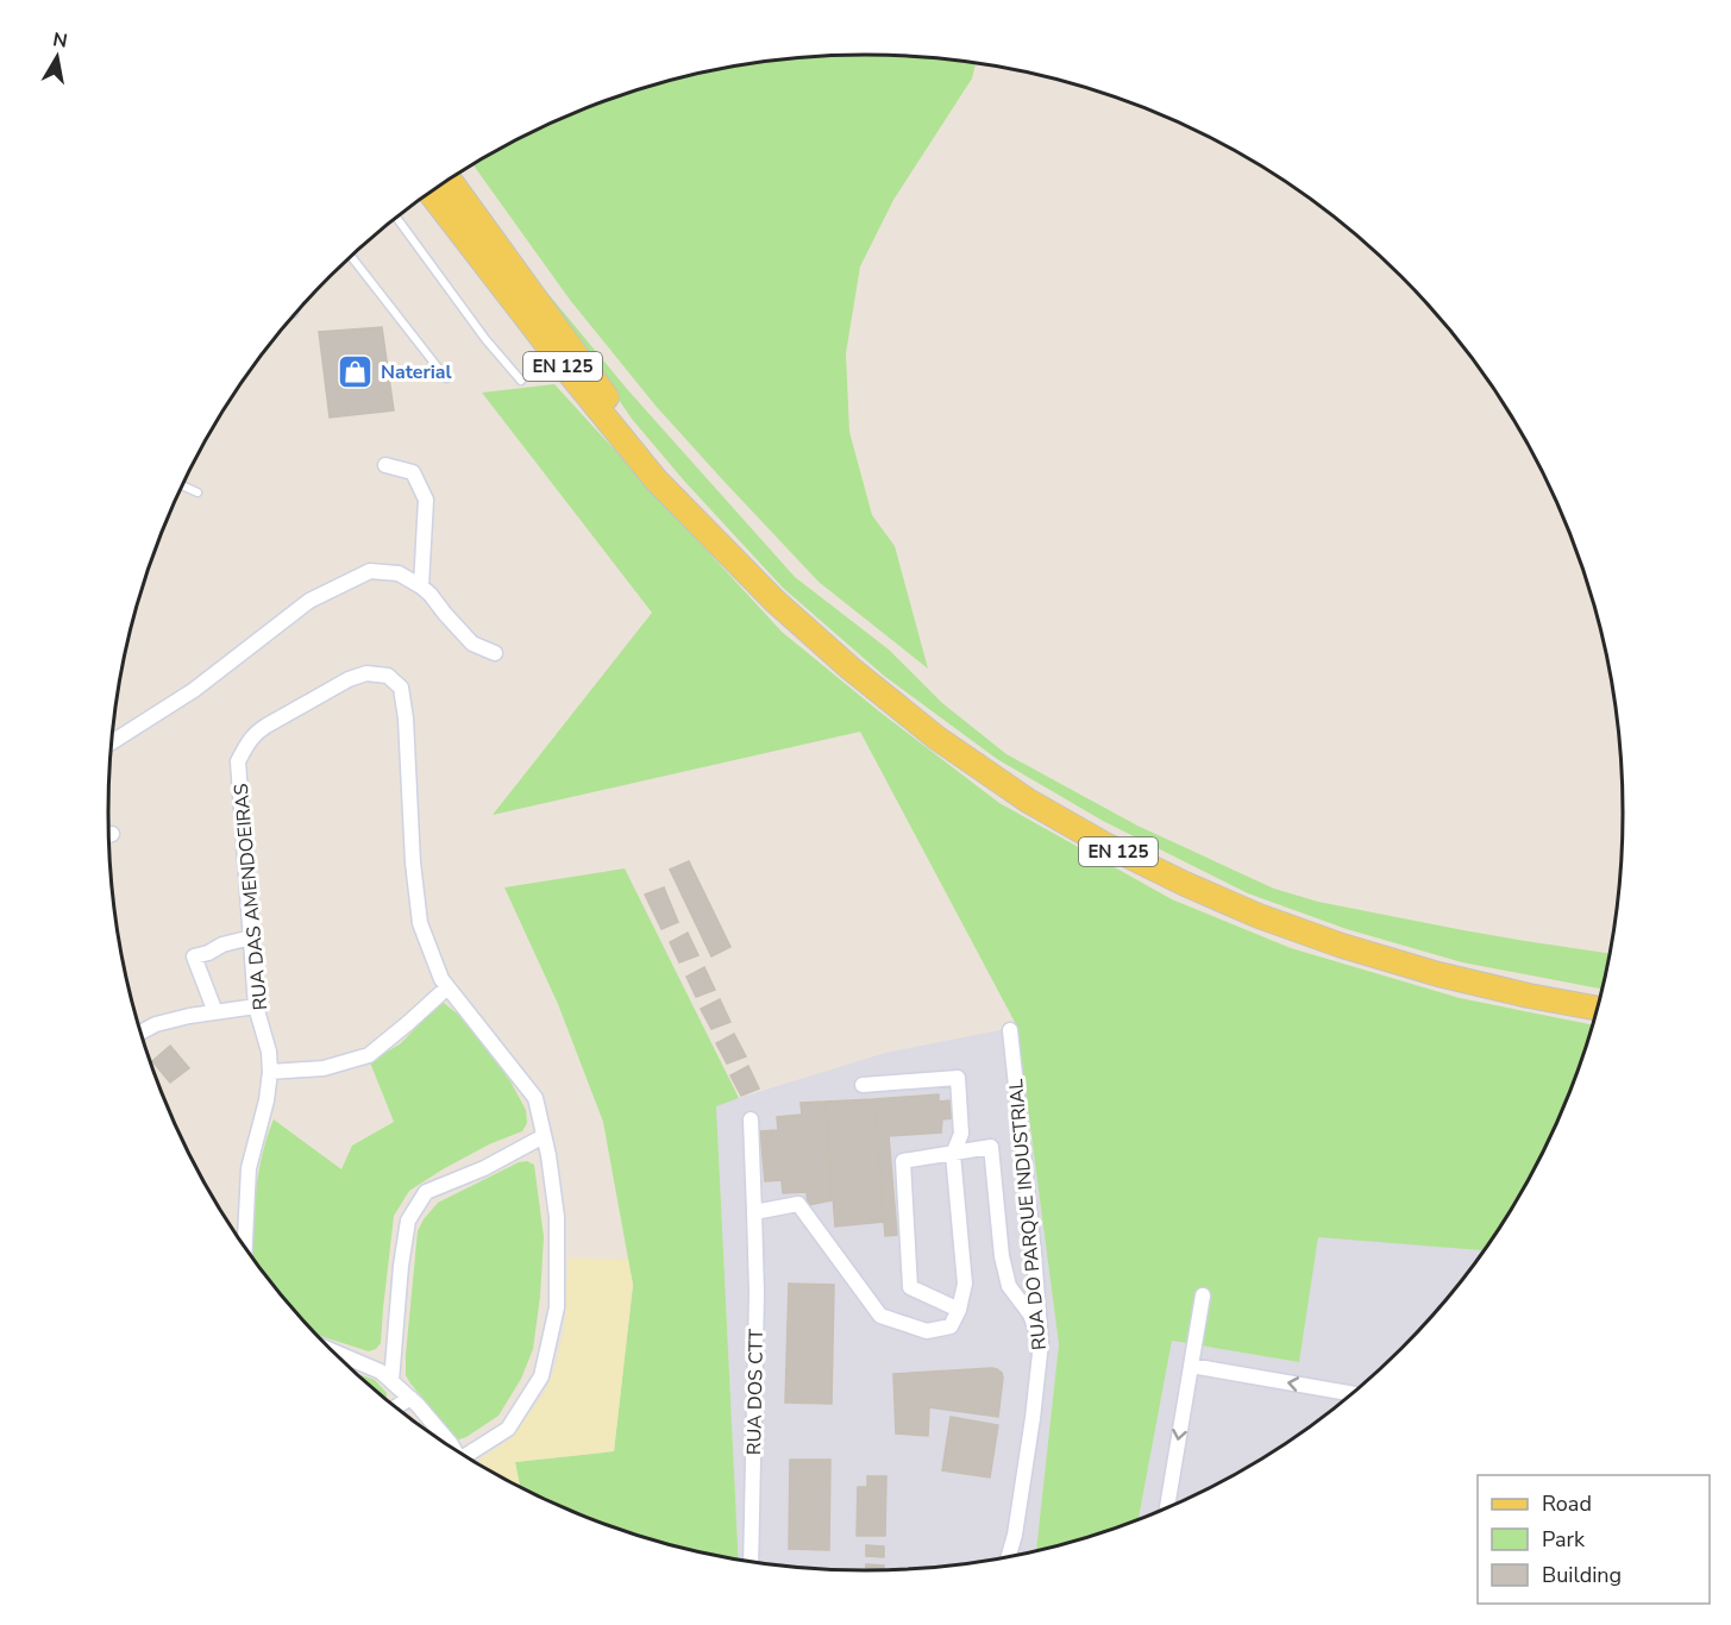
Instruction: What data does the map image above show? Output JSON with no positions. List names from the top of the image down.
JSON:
{
  "streets": {
    "main road": ["EN 125"],
    "street": ["RUA DAS AMENDOEIRAS", "RUA DO PARQUE INDUSTRIAL", "RUA DOS CTT"]
  },
  "places": {
    "shop": ["Naterial"]
  },
  "legend": ["Road", "Park", "Building"],
  "north": "top"
}
